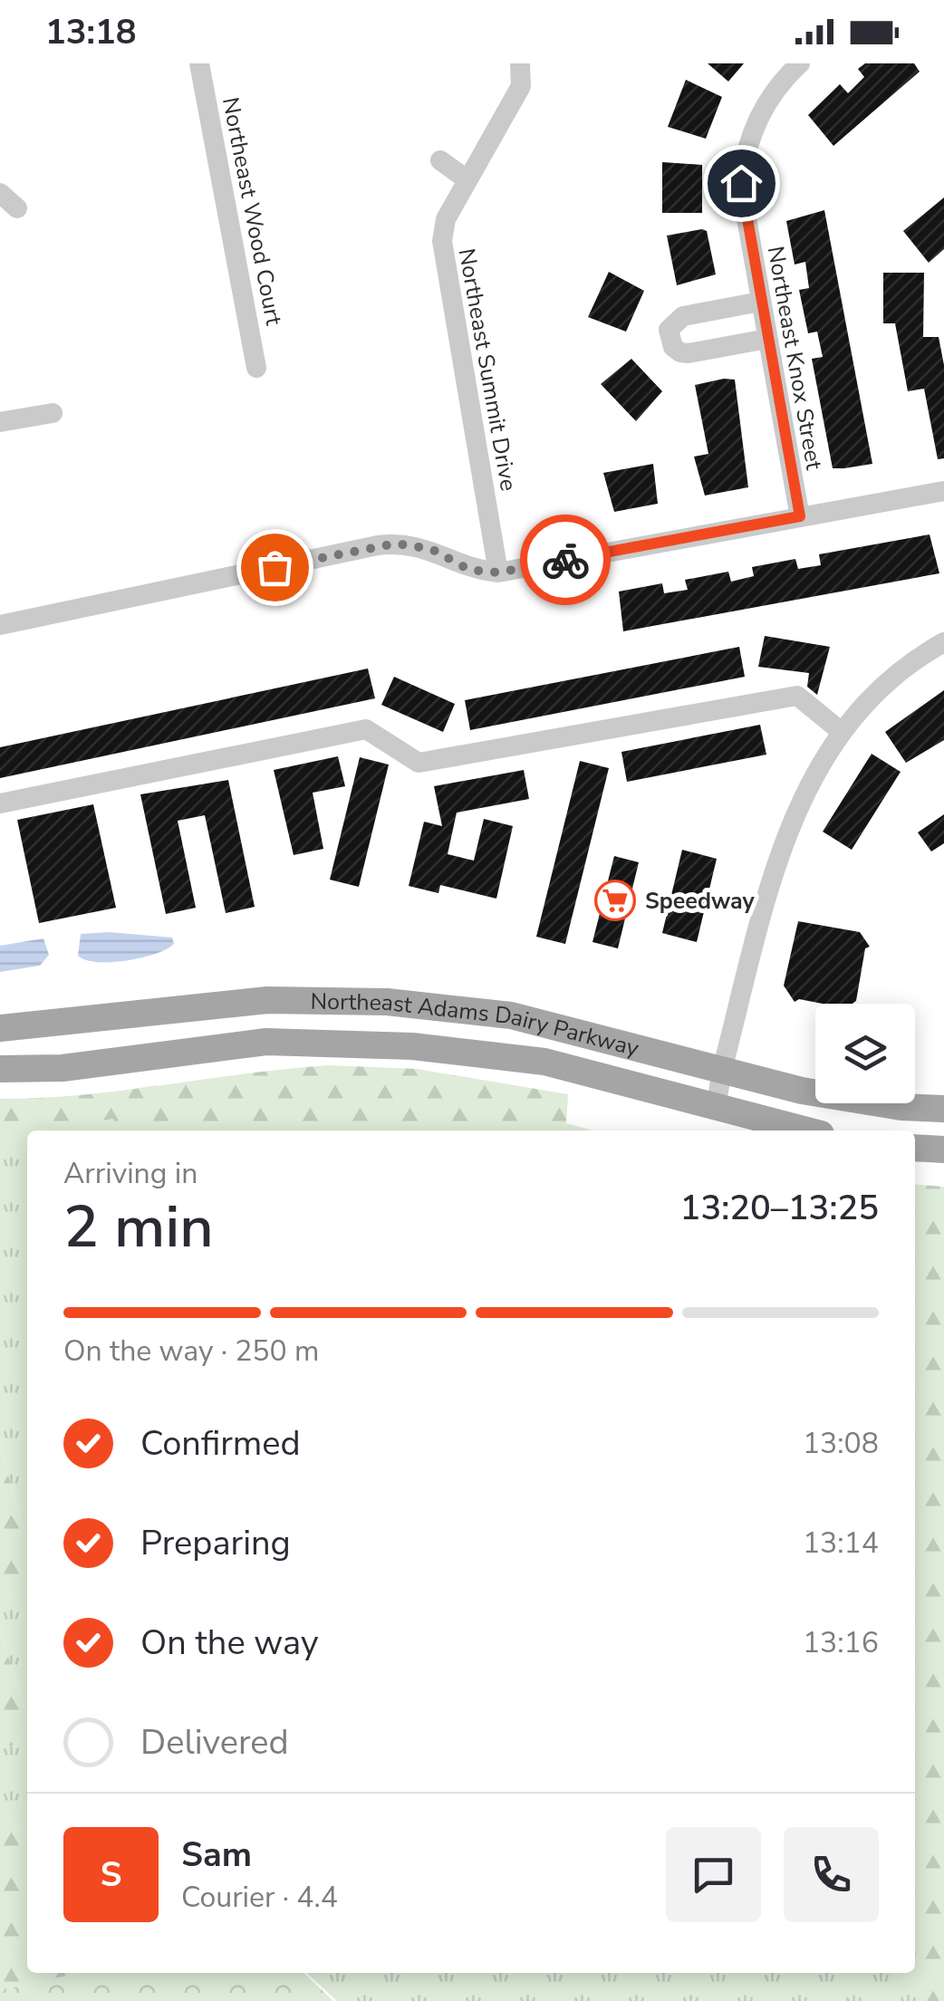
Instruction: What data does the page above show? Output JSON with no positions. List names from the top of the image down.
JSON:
{
  "streets": {
    "main road": ["Northeast Adams Dairy Parkway"],
    "street": ["Northeast Wood Court", "Northeast Knox Street", "Northeast Summit Drive"]
  },
  "places": {
    "supermarket": ["Speedway"]
  },
  "page": {
    "status": "13:18",
    "heading": ["2 min", "Arriving in", "13:20–13:25"],
    "panel": ["Sam", "Courier · 4.4"],
    "bar": "On the way · 250 m",
    "list": [
      ["Confirmed", "13:08"],
      ["Preparing", "13:14"],
      ["On the way", "13:16"],
      "Delivered"
    ],
    "round": "S"
  }
}
